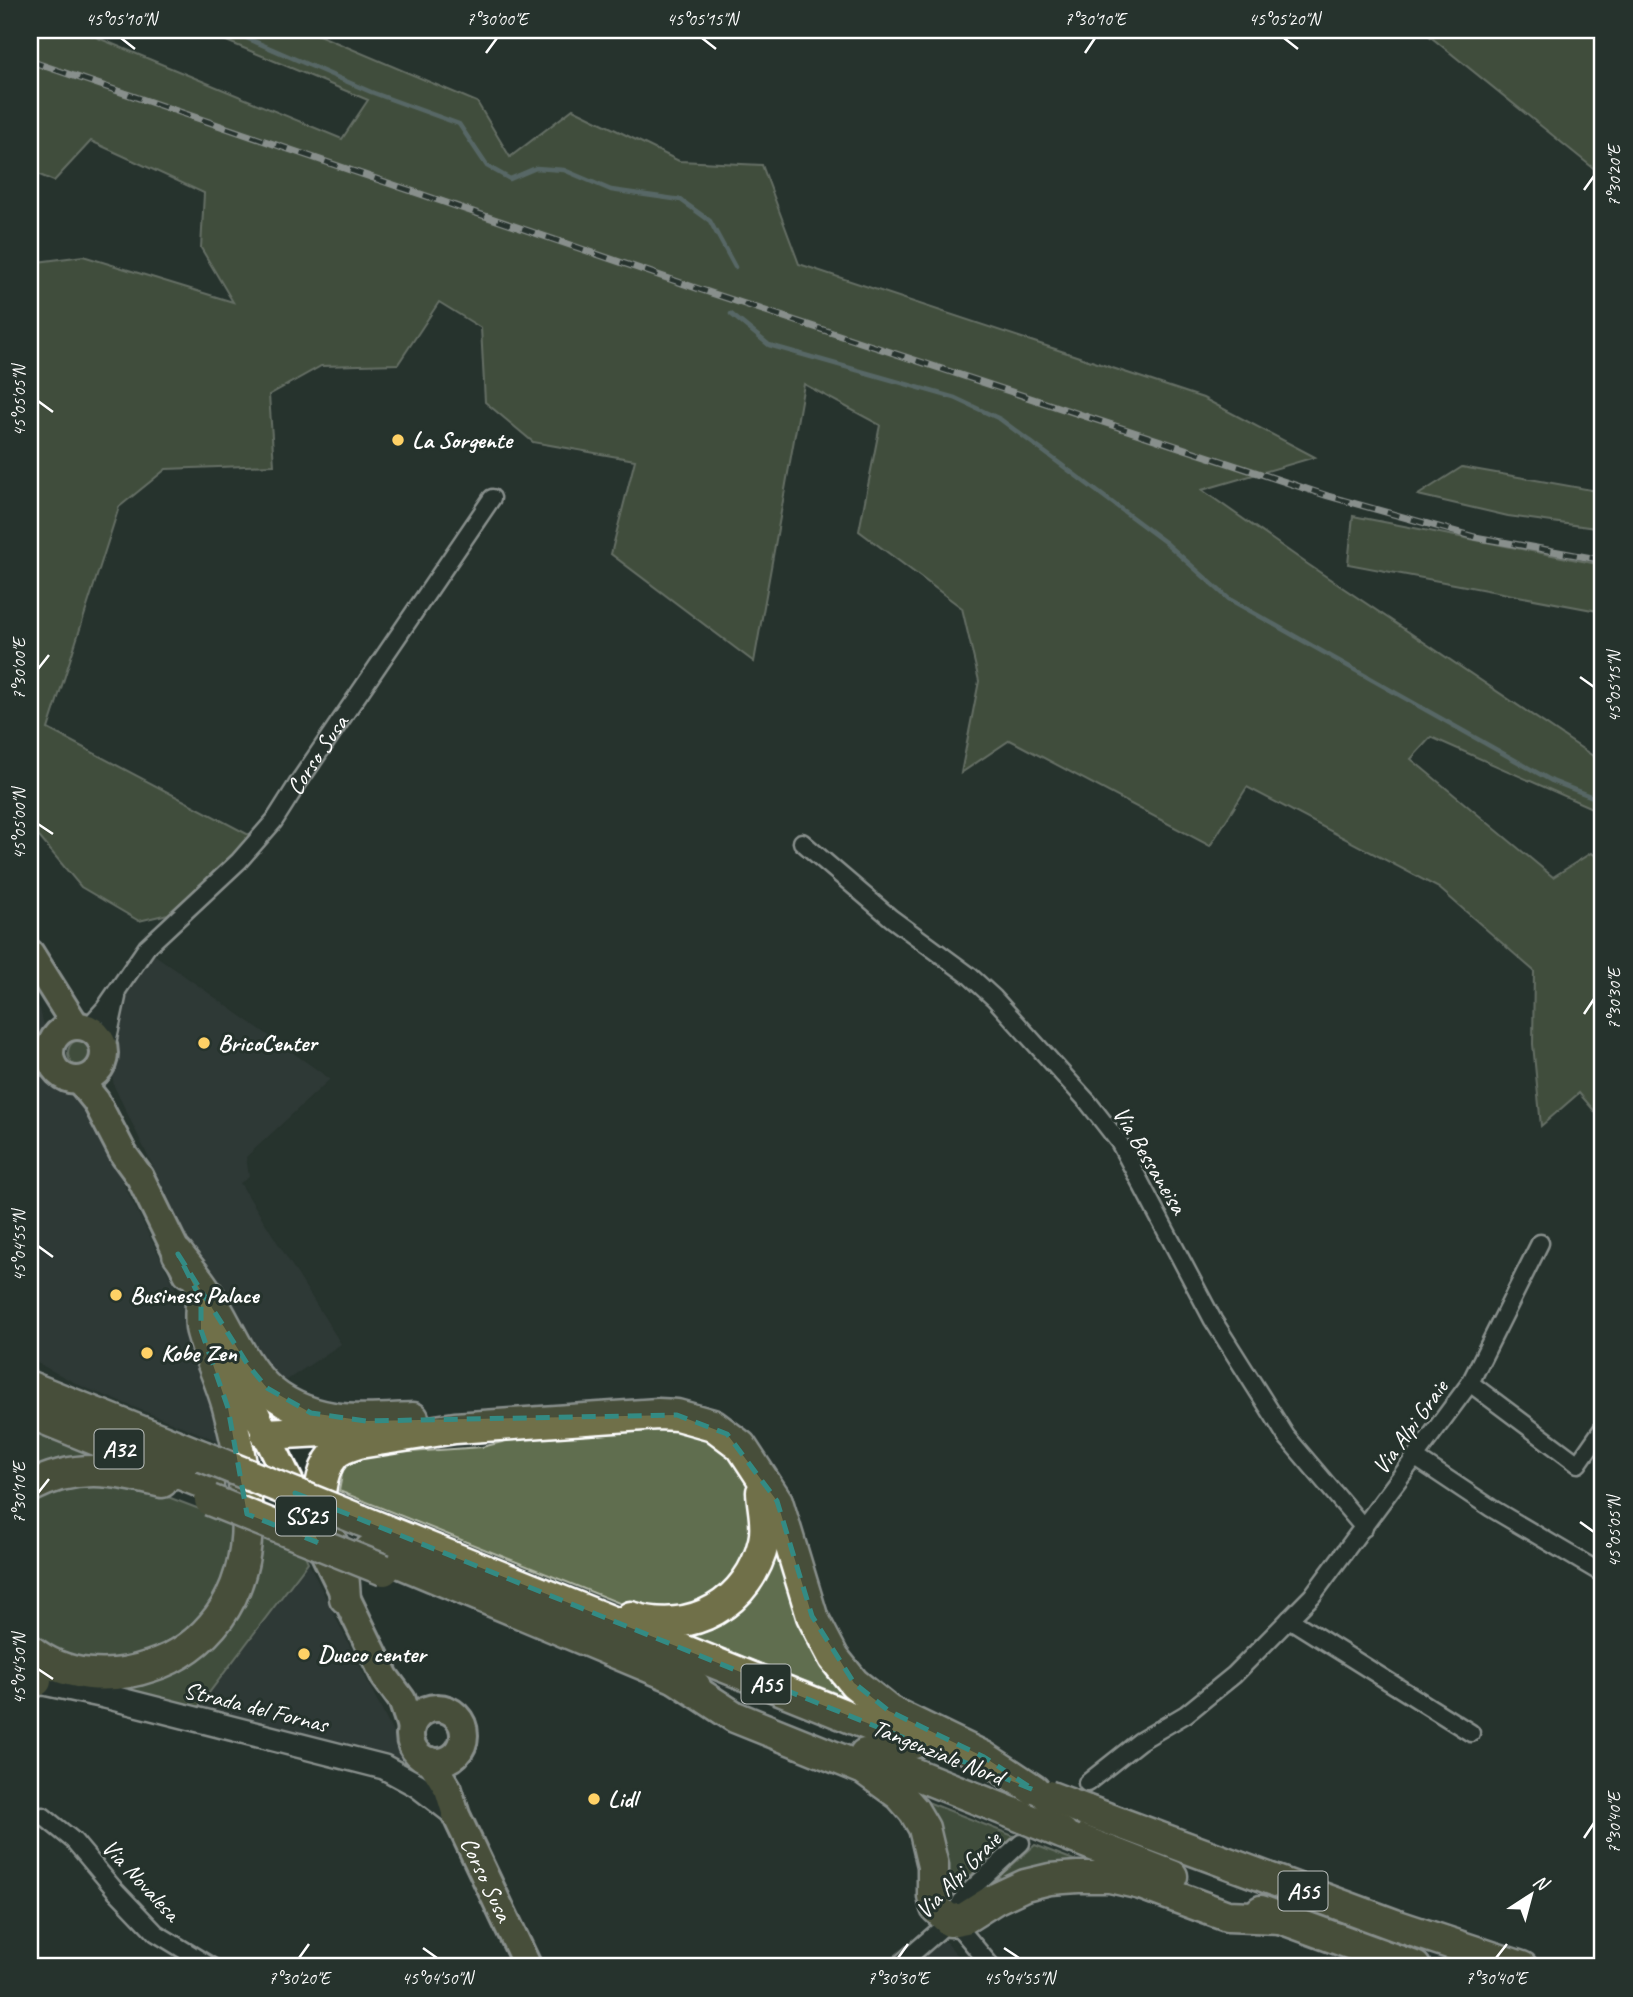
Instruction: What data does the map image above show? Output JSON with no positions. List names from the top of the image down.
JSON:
{
  "streets": {
    "highway": ["A32", "A55", "Tangenziale Nord"],
    "main road": ["Corso Susa", "SS25"],
    "street": [
      "Via Bessaneisa",
      "Via Alpi Graie",
      "Strada del Fornas",
      "Via Novalesa"
    ]
  },
  "crossings": [
    ["Corso Susa", "SS25"],
    ["Corso Susa", "Strada del Fornas"],
    ["Via Bessaneisa", "Via Alpi Graie"],
    ["Via Alpi Graie", "Tangenziale Nord"],
    ["A32", "Tangenziale Nord"]
  ],
  "places": [
    "La Sorgente",
    "BricoCenter",
    "Business Palace",
    "Kobe Zen",
    "Ducco center",
    "Lidl"
  ],
  "north": "top right",
  "coordinates": [
    "45°05'10\"N",
    "7°30'00\"E",
    "45°05'15\"N",
    "7°30'10\"E",
    "45°05'20\"N",
    "7°30'20\"E",
    "45°05'05\"N",
    "45°05'00\"N",
    "7°30'30\"E",
    "45°04'55\"N",
    "45°04'50\"N",
    "7°30'40\"E"
  ]
}
